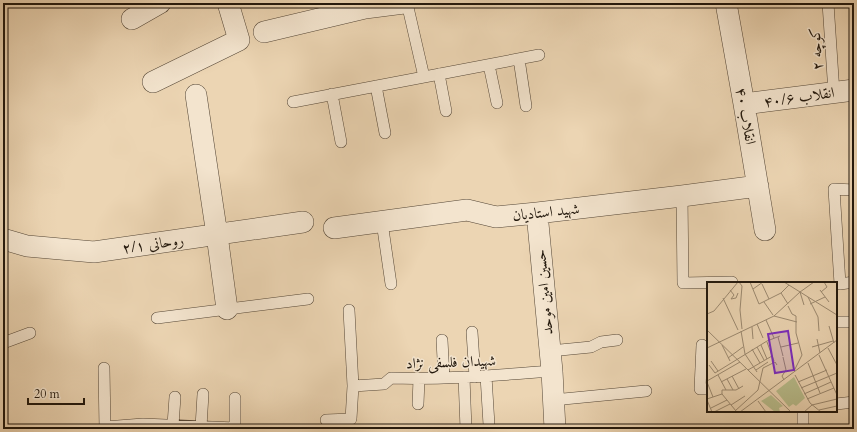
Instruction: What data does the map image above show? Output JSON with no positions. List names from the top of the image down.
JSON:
{
  "streets": {
    "street": [
      "انقلاب ۴۰/۶",
      "انقلاب ۴۰",
      "شهید استادیان",
      "روحانی ۲/۱",
      "حسین امین موحد"
    ],
    "lane": ["کوچه ۲", "شهیدان فلسفی نژاد"]
  },
  "crossings": [
    ["کوچه ۲", "انقلاب ۴۰/۶"],
    ["انقلاب ۴۰/۶", "انقلاب ۴۰"],
    ["انقلاب ۴۰", "شهید استادیان"],
    ["شهید استادیان", "حسین امین موحد"],
    ["حسین امین موحد", "شهیدان فلسفی نژاد"]
  ],
  "scale_bar": "20 m"
}
